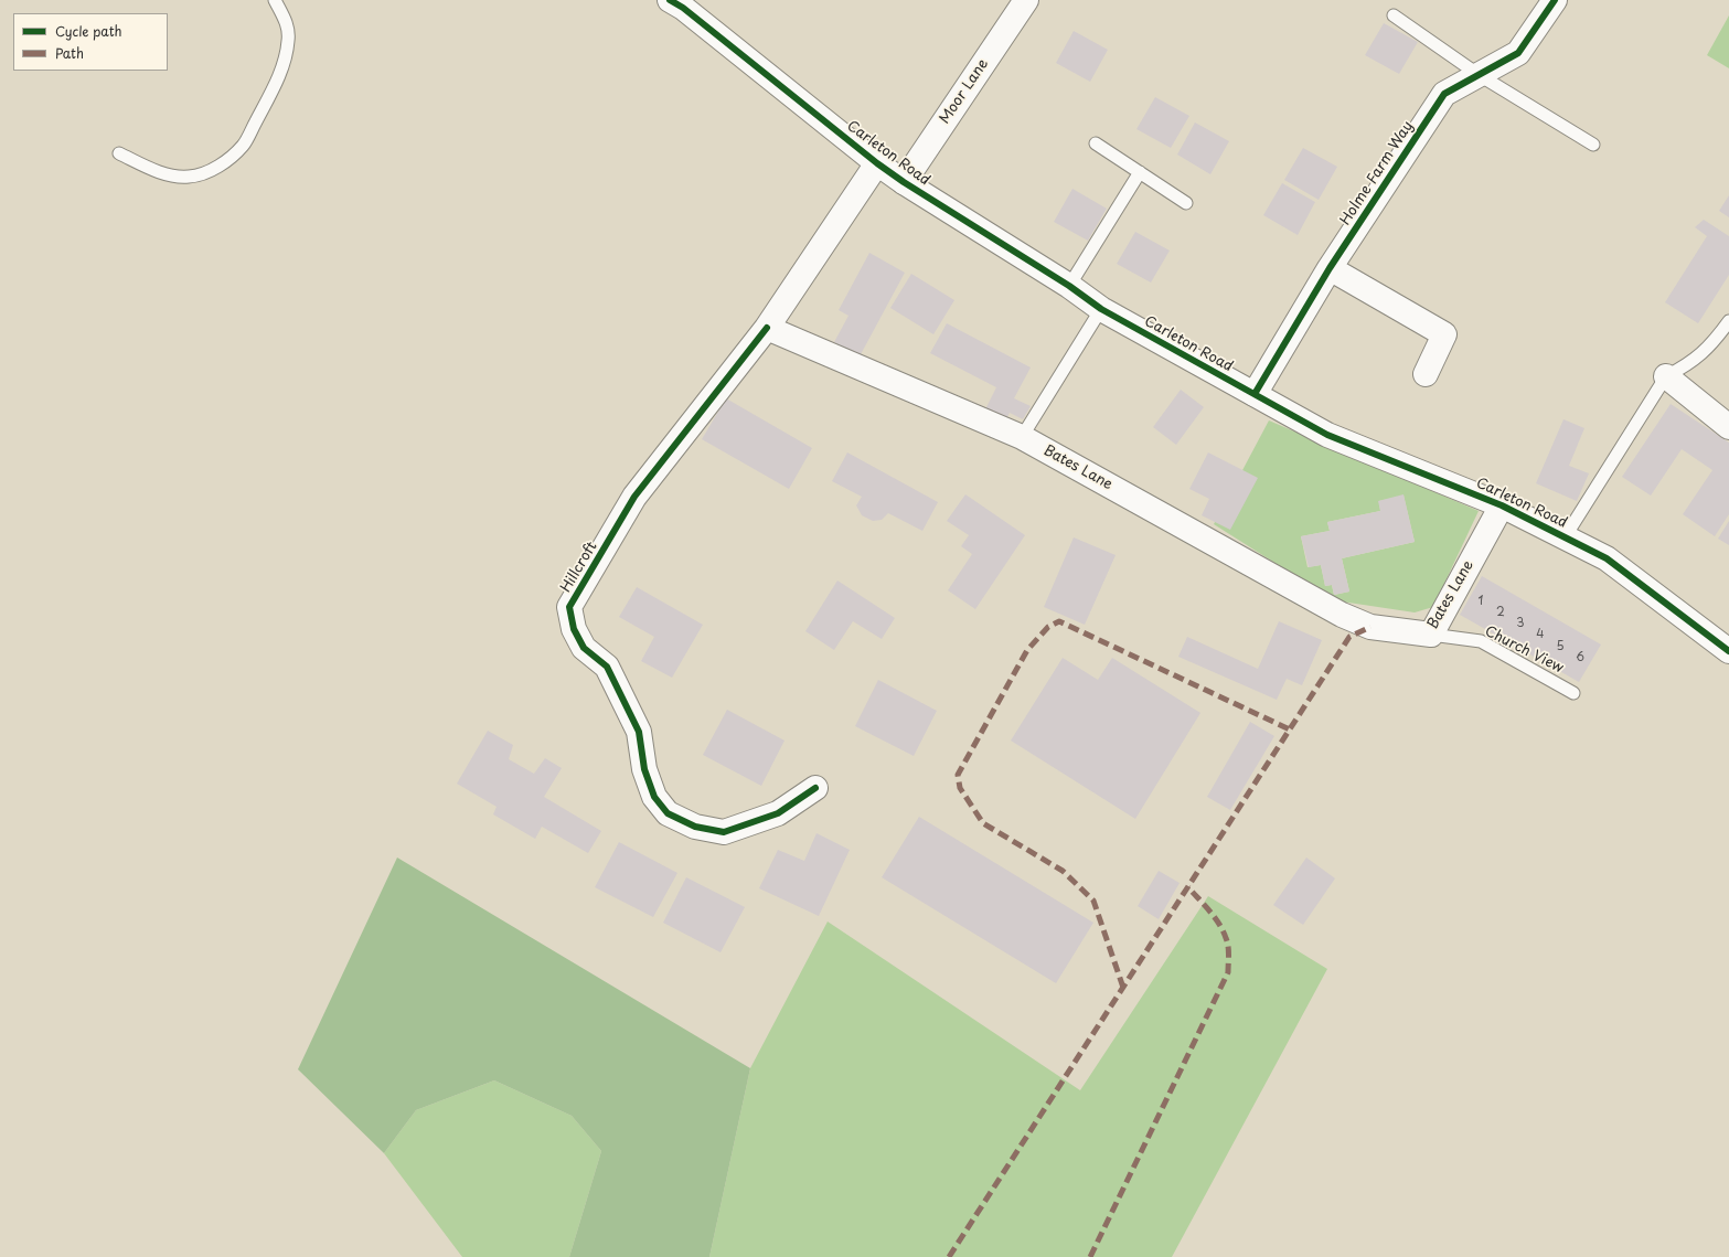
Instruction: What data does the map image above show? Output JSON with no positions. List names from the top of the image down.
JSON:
{
  "streets": {
    "street": [
      "Moor Lane",
      "Carleton Road",
      "Holme Farm Way",
      "Bates Lane",
      "Hillcroft"
    ],
    "lane": ["Church View"]
  },
  "crossings": [
    ["Moor Lane", "Carleton Road"],
    ["Carleton Road", "Holme Farm Way"],
    ["Carleton Road", "Bates Lane"],
    ["Bates Lane", "Hillcroft"],
    ["Bates Lane", "Church View"]
  ],
  "house_numbers": [
    "1",
    "2",
    "3",
    "4",
    "5",
    "6"
  ],
  "legend": ["Cycle path", "Path"]
}
